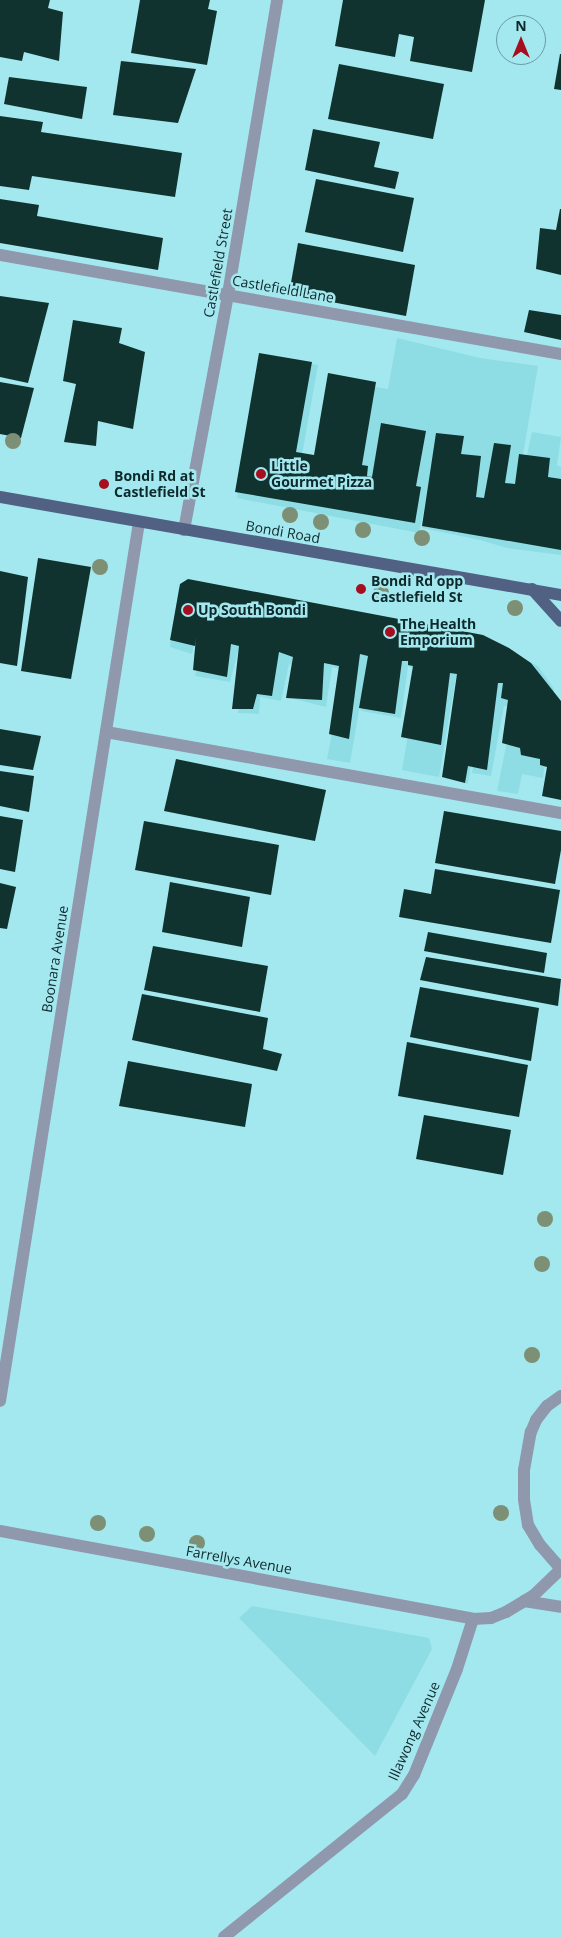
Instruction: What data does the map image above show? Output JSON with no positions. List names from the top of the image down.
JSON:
{
  "streets": {
    "main road": ["Bondi Road"],
    "street": [
      "Castlefield Street",
      "Castlefield Lane",
      "Boonara Avenue",
      "Farrellys Avenue",
      "Illawong Avenue"
    ]
  },
  "crossings": [
    ["Castlefield Street", "Castlefield Lane"],
    ["Castlefield Street", "Bondi Road"],
    ["Bondi Road", "Boonara Avenue"],
    ["Farrellys Avenue", "Illawong Avenue"]
  ],
  "places": [
    "Little Gourmet Pizza",
    "Bondi Rd at Castlefield St",
    "Bondi Rd opp Castlefield St",
    "Up South Bondi",
    "The Health Emporium"
  ],
  "north": "top"
}
